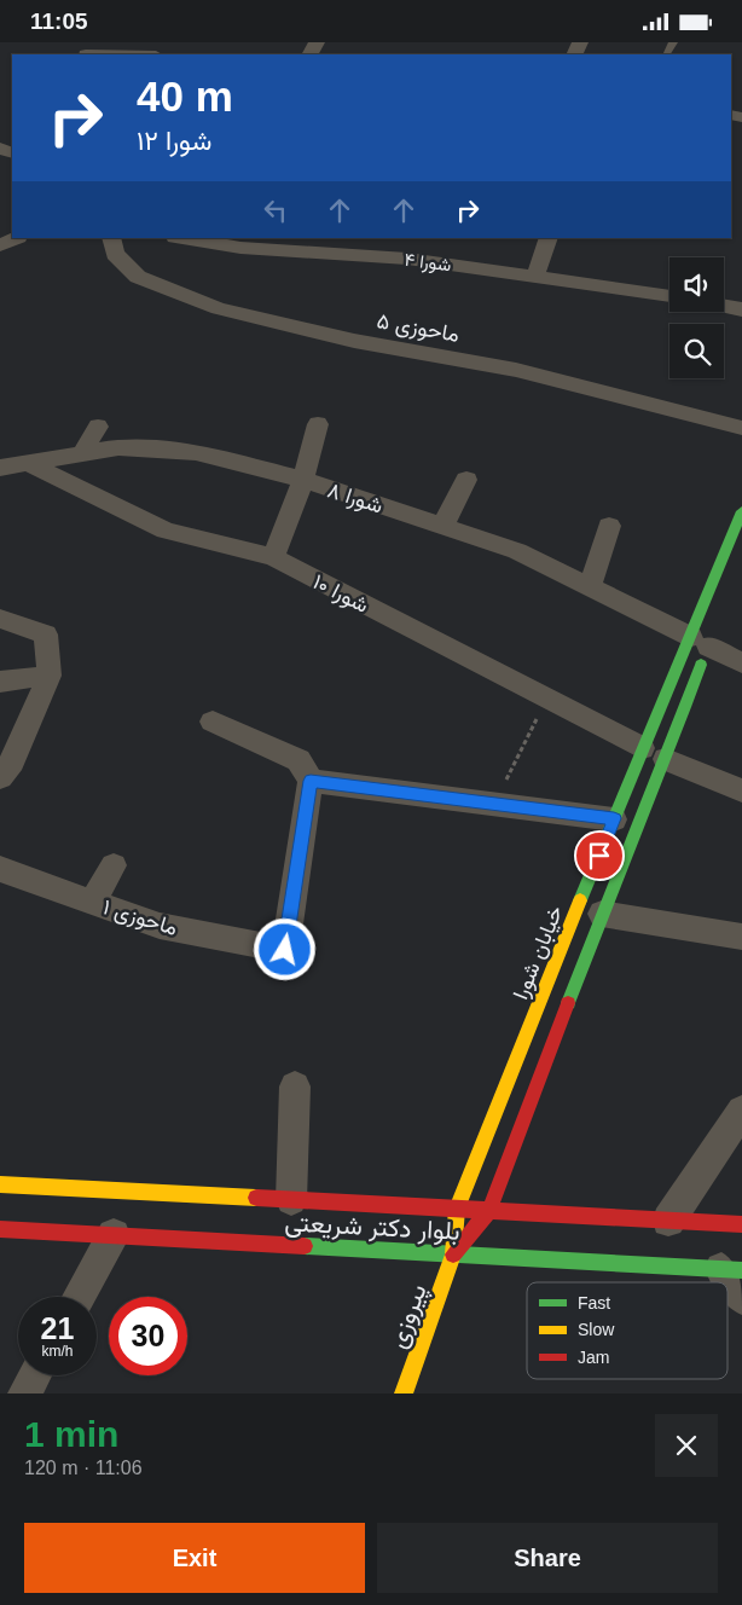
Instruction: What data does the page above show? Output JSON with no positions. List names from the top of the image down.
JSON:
{
  "streets": {
    "main road": ["خیابان شورا", "بلوار دکتر شریعتی", "پیروزی"],
    "street": [
      "شورا ۴",
      "ماحوزی ۵",
      "شورا ۸",
      "شورا ۱۰",
      "ماحوزی ۱"
    ]
  },
  "crossings": [
    ["شورا ۸", "شورا ۱۰"],
    ["شورا ۸", "خیابان شورا"],
    ["شورا ۱۰", "خیابان شورا"],
    ["خیابان شورا", "بلوار دکتر شریعتی"],
    ["خیابان شورا", "پیروزی"],
    ["بلوار دکتر شریعتی", "پیروزی"]
  ],
  "legend": ["Fast", "Slow", "Jam"],
  "page": {
    "status": "11:05",
    "turn": ["40 m", "شورا ۱۲"],
    "speed": "21 km/h",
    "limit": "30",
    "heading": ["1 min", "120 m · 11:06"],
    "buttons": ["Exit", "Share"]
  }
}
